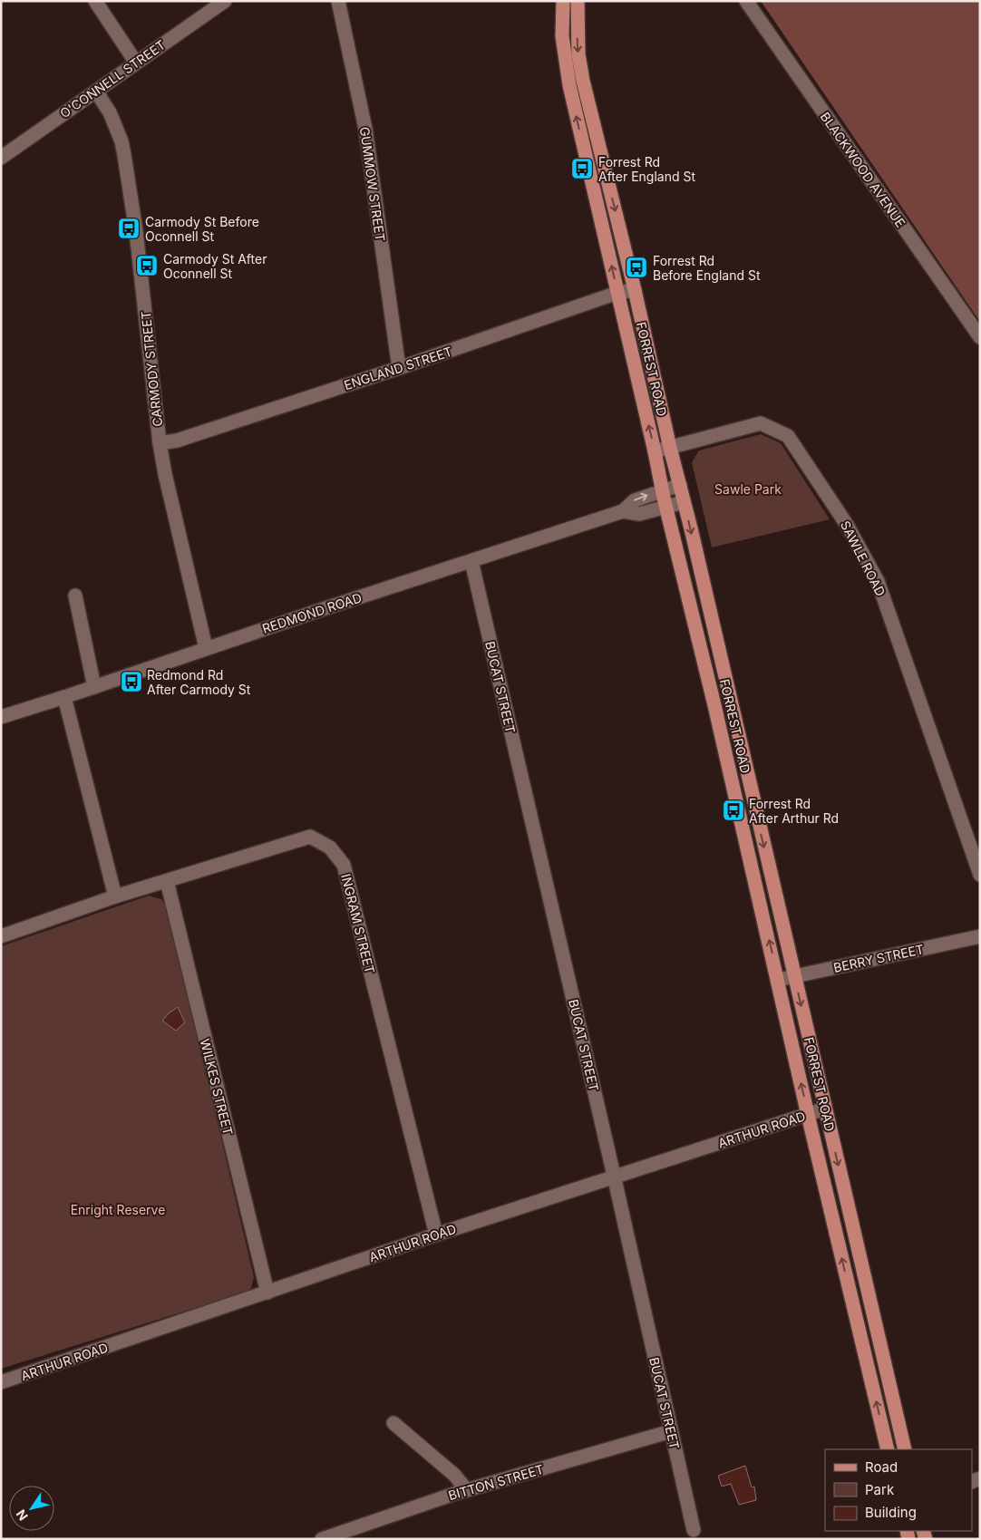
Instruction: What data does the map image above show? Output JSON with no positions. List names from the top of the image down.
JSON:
{
  "streets": {
    "main road": ["FORREST ROAD"],
    "street": [
      "O'CONNELL STREET",
      "BLACKWOOD AVENUE",
      "GUMMOW STREET",
      "ENGLAND STREET",
      "CARMODY STREET",
      "SAWLE ROAD",
      "REDMOND ROAD",
      "BUCAT STREET",
      "INGRAM STREET",
      "BERRY STREET",
      "WILKES STREET",
      "ARTHUR ROAD",
      "BITTON STREET"
    ]
  },
  "crossings": [
    ["O'CONNELL STREET", "CARMODY STREET"],
    ["GUMMOW STREET", "ENGLAND STREET"],
    ["ENGLAND STREET", "CARMODY STREET"],
    ["ENGLAND STREET", "FORREST ROAD"],
    ["CARMODY STREET", "REDMOND ROAD"],
    ["FORREST ROAD", "SAWLE ROAD"],
    ["FORREST ROAD", "REDMOND ROAD"],
    ["FORREST ROAD", "BERRY STREET"],
    ["FORREST ROAD", "ARTHUR ROAD"],
    ["REDMOND ROAD", "BUCAT STREET"],
    ["BUCAT STREET", "ARTHUR ROAD"],
    ["BUCAT STREET", "BITTON STREET"],
    ["INGRAM STREET", "WILKES STREET"],
    ["INGRAM STREET", "ARTHUR ROAD"],
    ["WILKES STREET", "ARTHUR ROAD"]
  ],
  "parks": ["Sawle Park", "Enright Reserve"],
  "places": {
    "bus stop": [
      "Forrest Rd After England St",
      "Carmody St Before Oconnell St",
      "Carmody St After Oconnell St",
      "Forrest Rd Before England St",
      "Redmond Rd After Carmody St",
      "Forrest Rd After Arthur Rd"
    ]
  },
  "legend": ["Road", "Park", "Building"],
  "north": "bottom left"
}
